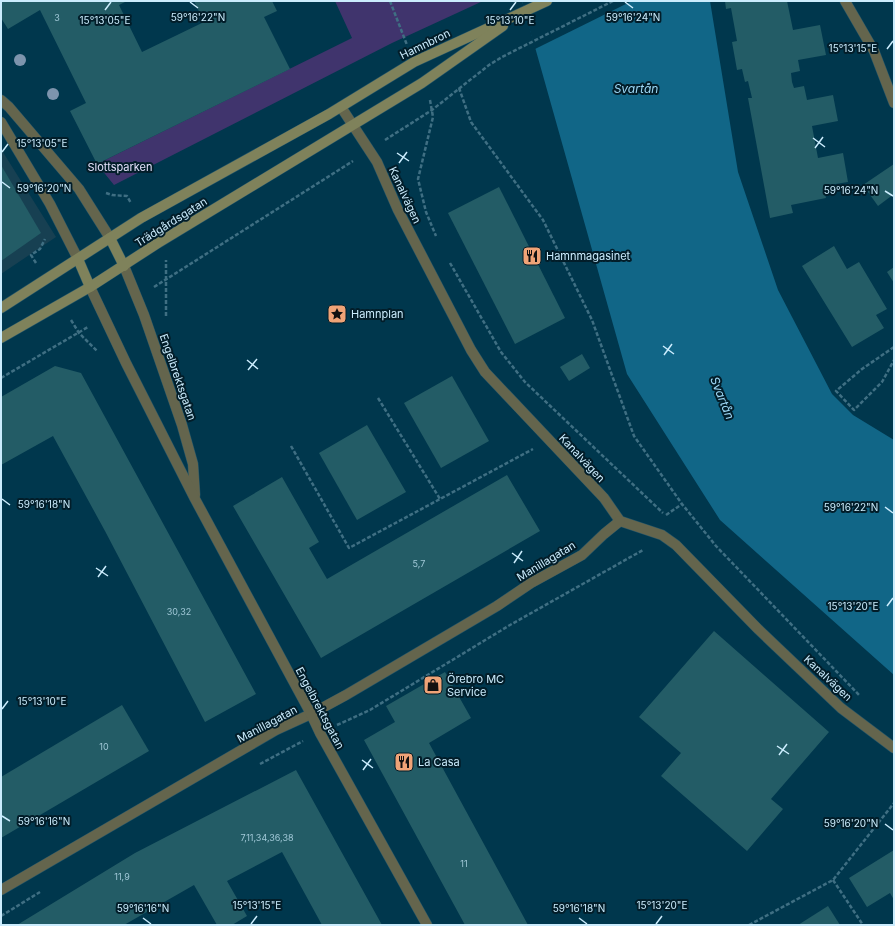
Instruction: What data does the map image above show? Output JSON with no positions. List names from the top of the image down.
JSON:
{
  "streets": {
    "main road": ["Hamnbron", "Trädgårdsgatan"],
    "street": ["Kanalvägen", "Engelbrektsgatan", "Manillagatan"]
  },
  "crossings": [
    ["Hamnbron", "Kanalvägen"],
    ["Hamnbron", "Trädgårdsgatan"],
    ["Kanalvägen", "Trädgårdsgatan"],
    ["Kanalvägen", "Manillagatan"],
    ["Trädgårdsgatan", "Engelbrektsgatan"],
    ["Engelbrektsgatan", "Manillagatan"]
  ],
  "water": ["Svartån"],
  "parks": ["Slottsparken"],
  "places": {
    "restaurant": ["Hamnmagasinet", "La Casa"],
    "place": ["Hamnplan"],
    "shop": ["Örebro MC Service"]
  },
  "house_numbers": [
    "3",
    "5,7",
    "30,32",
    "10",
    "7,11,34,36,38",
    "11",
    "11,9"
  ],
  "coordinates": [
    "59°16'22\"N",
    "59°16'24\"N",
    "15°13'10\"E",
    "15°13'05\"E",
    "15°13'15\"E",
    "59°16'20\"N",
    "59°16'18\"N",
    "15°13'20\"E",
    "59°16'16\"N"
  ]
}
